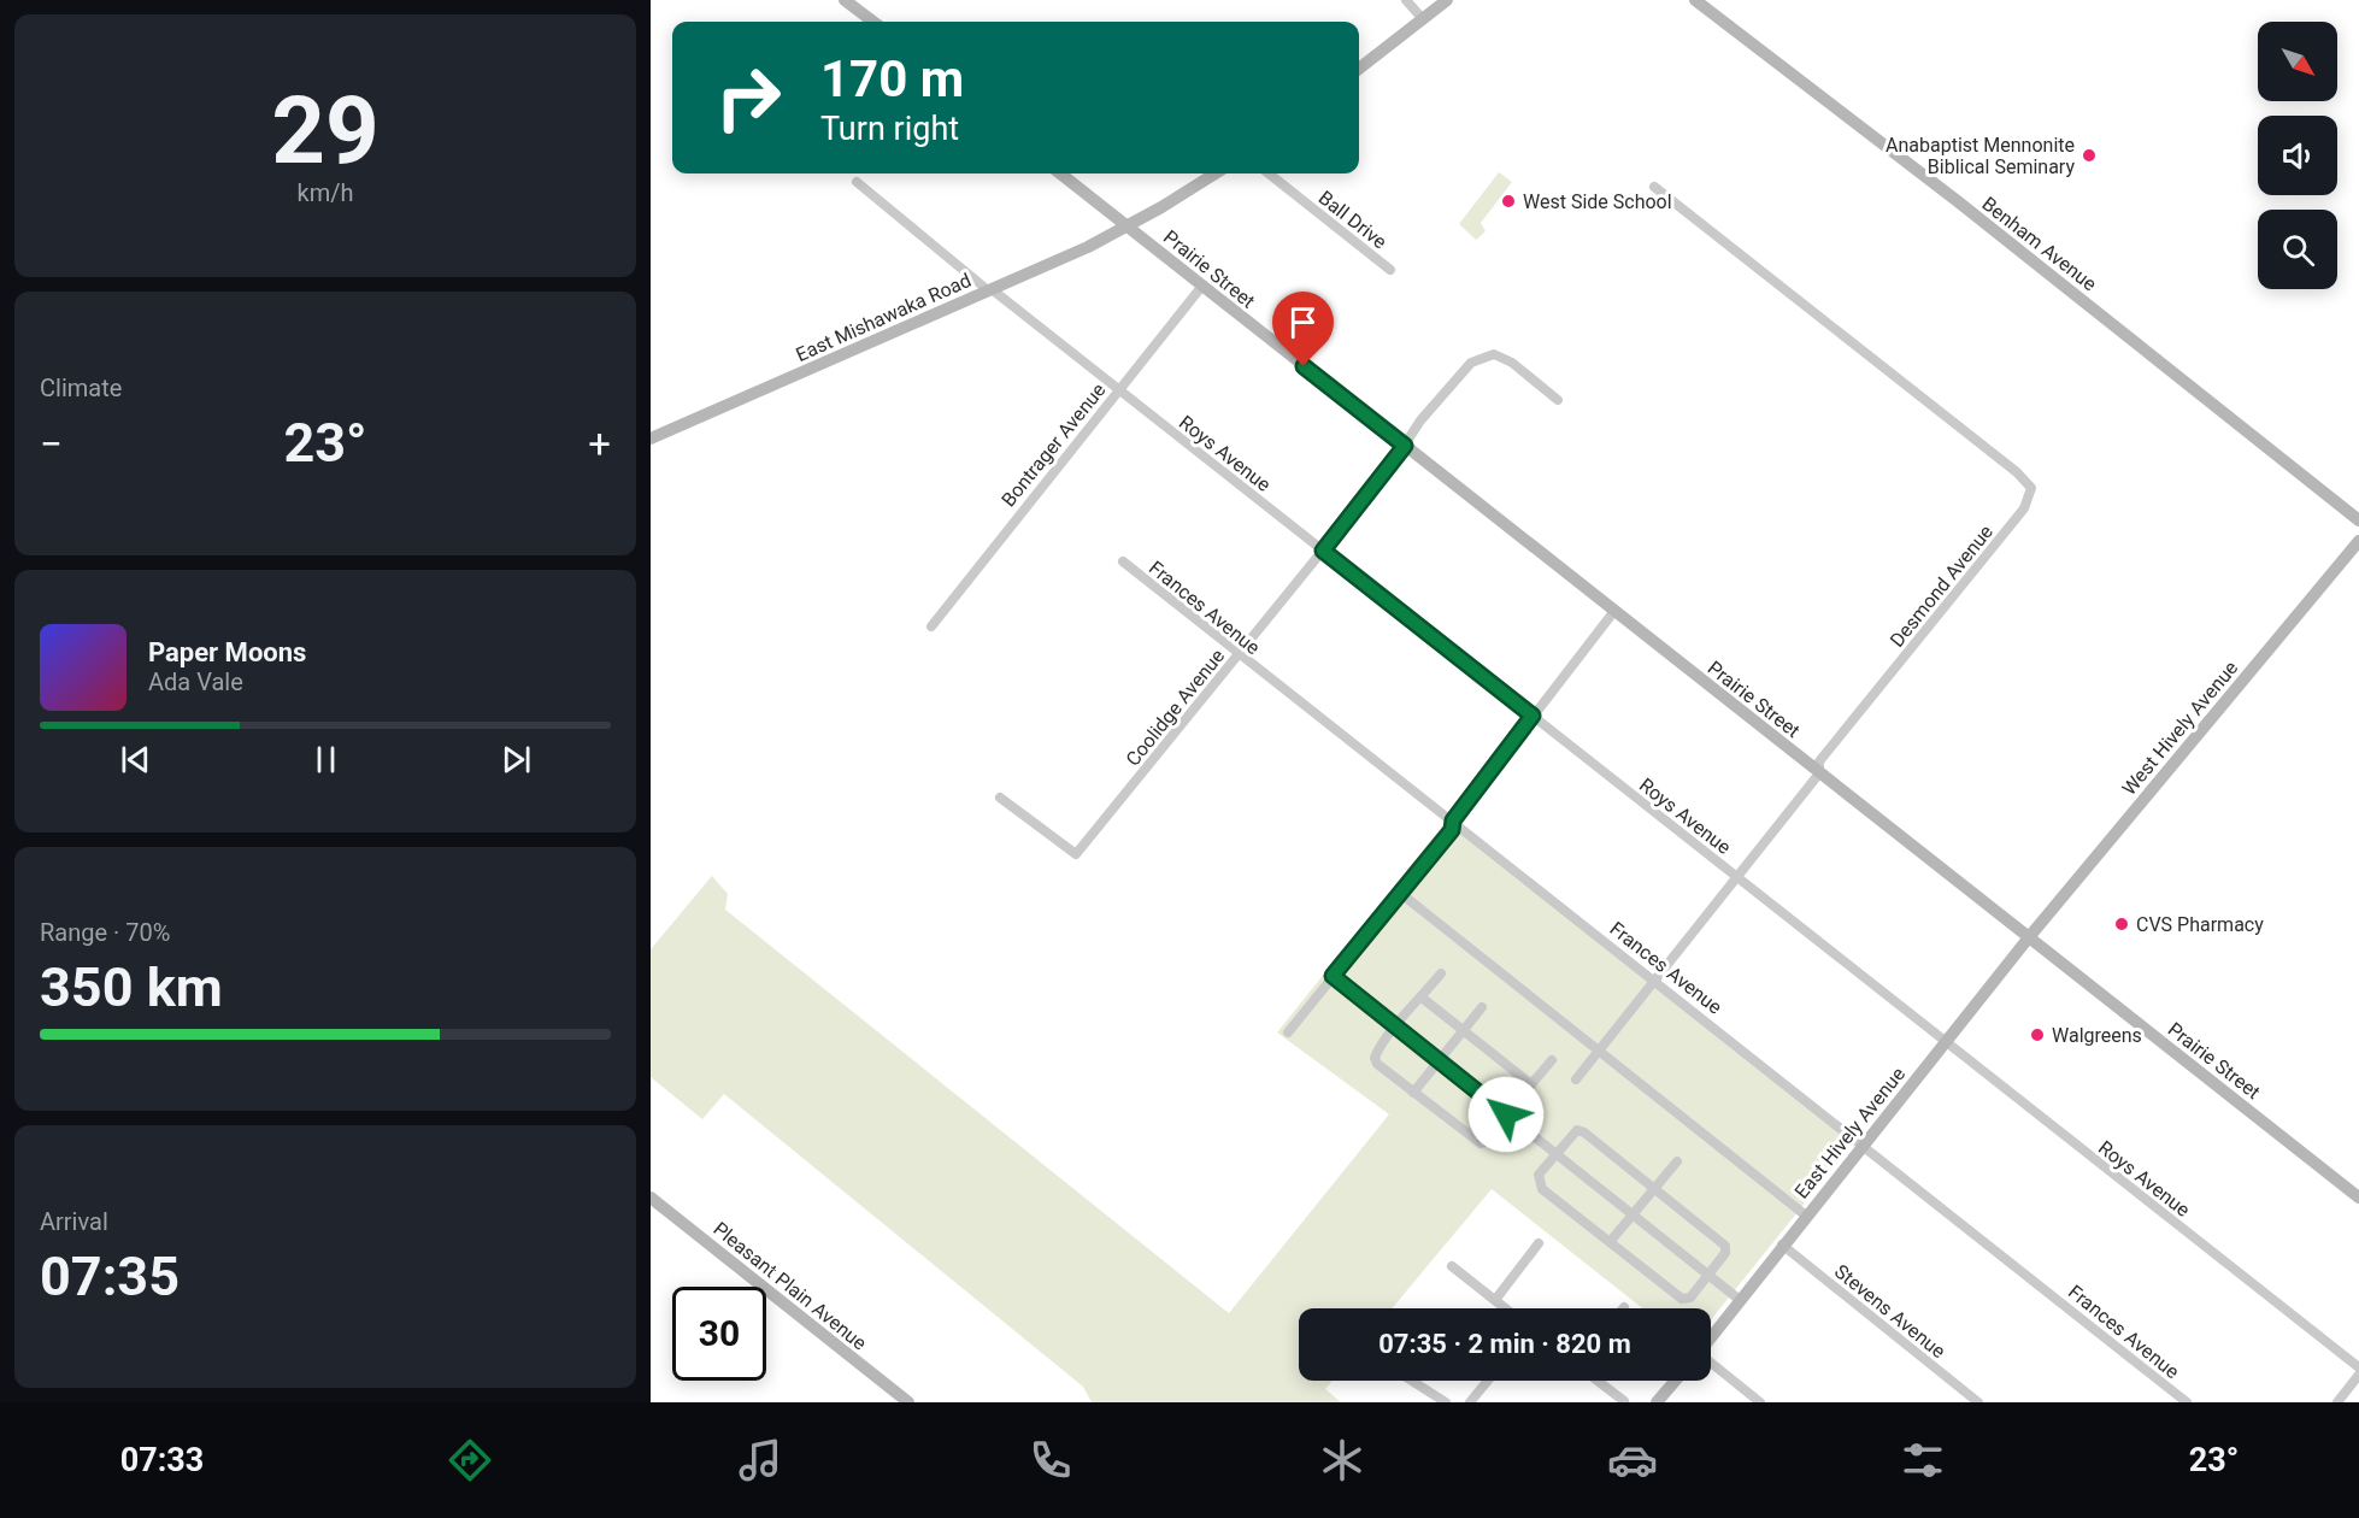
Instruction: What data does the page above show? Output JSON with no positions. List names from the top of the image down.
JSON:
{
  "streets": {
    "main road": [
      "Benham Avenue",
      "Prairie Street",
      "East Mishawaka Road",
      "West Hively Avenue",
      "East Hively Avenue",
      "Pleasant Plain Avenue"
    ],
    "street": [
      "Ball Drive",
      "Bontrager Avenue",
      "Roys Avenue",
      "Desmond Avenue",
      "Frances Avenue",
      "Coolidge Avenue",
      "Stevens Avenue"
    ]
  },
  "crossings": [
    ["Prairie Street", "East Mishawaka Road"],
    ["Prairie Street", "Bontrager Avenue"],
    ["Prairie Street", "Desmond Avenue"],
    ["Prairie Street", "Coolidge Avenue"],
    ["Prairie Street", "West Hively Avenue"],
    ["Prairie Street", "East Hively Avenue"],
    ["East Mishawaka Road", "Roys Avenue"],
    ["Bontrager Avenue", "Roys Avenue"],
    ["Roys Avenue", "Desmond Avenue"],
    ["Roys Avenue", "Coolidge Avenue"],
    ["Roys Avenue", "East Hively Avenue"],
    ["Desmond Avenue", "Frances Avenue"],
    ["Frances Avenue", "Coolidge Avenue"],
    ["Frances Avenue", "East Hively Avenue"],
    ["West Hively Avenue", "East Hively Avenue"],
    ["East Hively Avenue", "Stevens Avenue"]
  ],
  "places": [
    "Anabaptist Mennonite Biblical Seminary",
    "West Side School",
    "CVS Pharmacy",
    "Walgreens"
  ],
  "north": "bottom right",
  "page": {
    "tile": [
      ["29", "km/h"],
      "Climate",
      ["Range · 70%", "350 km"],
      ["Arrival", "07:35"]
    ],
    "turn": ["170 m", "Turn right"],
    "heat": ["−", "23°", "+"],
    "song": ["Paper Moons", "Ada Vale"],
    "limit": "30",
    "trip": "07:35 · 2 min · 820 m",
    "tabs": ["07:33", "23°"]
  }
}
